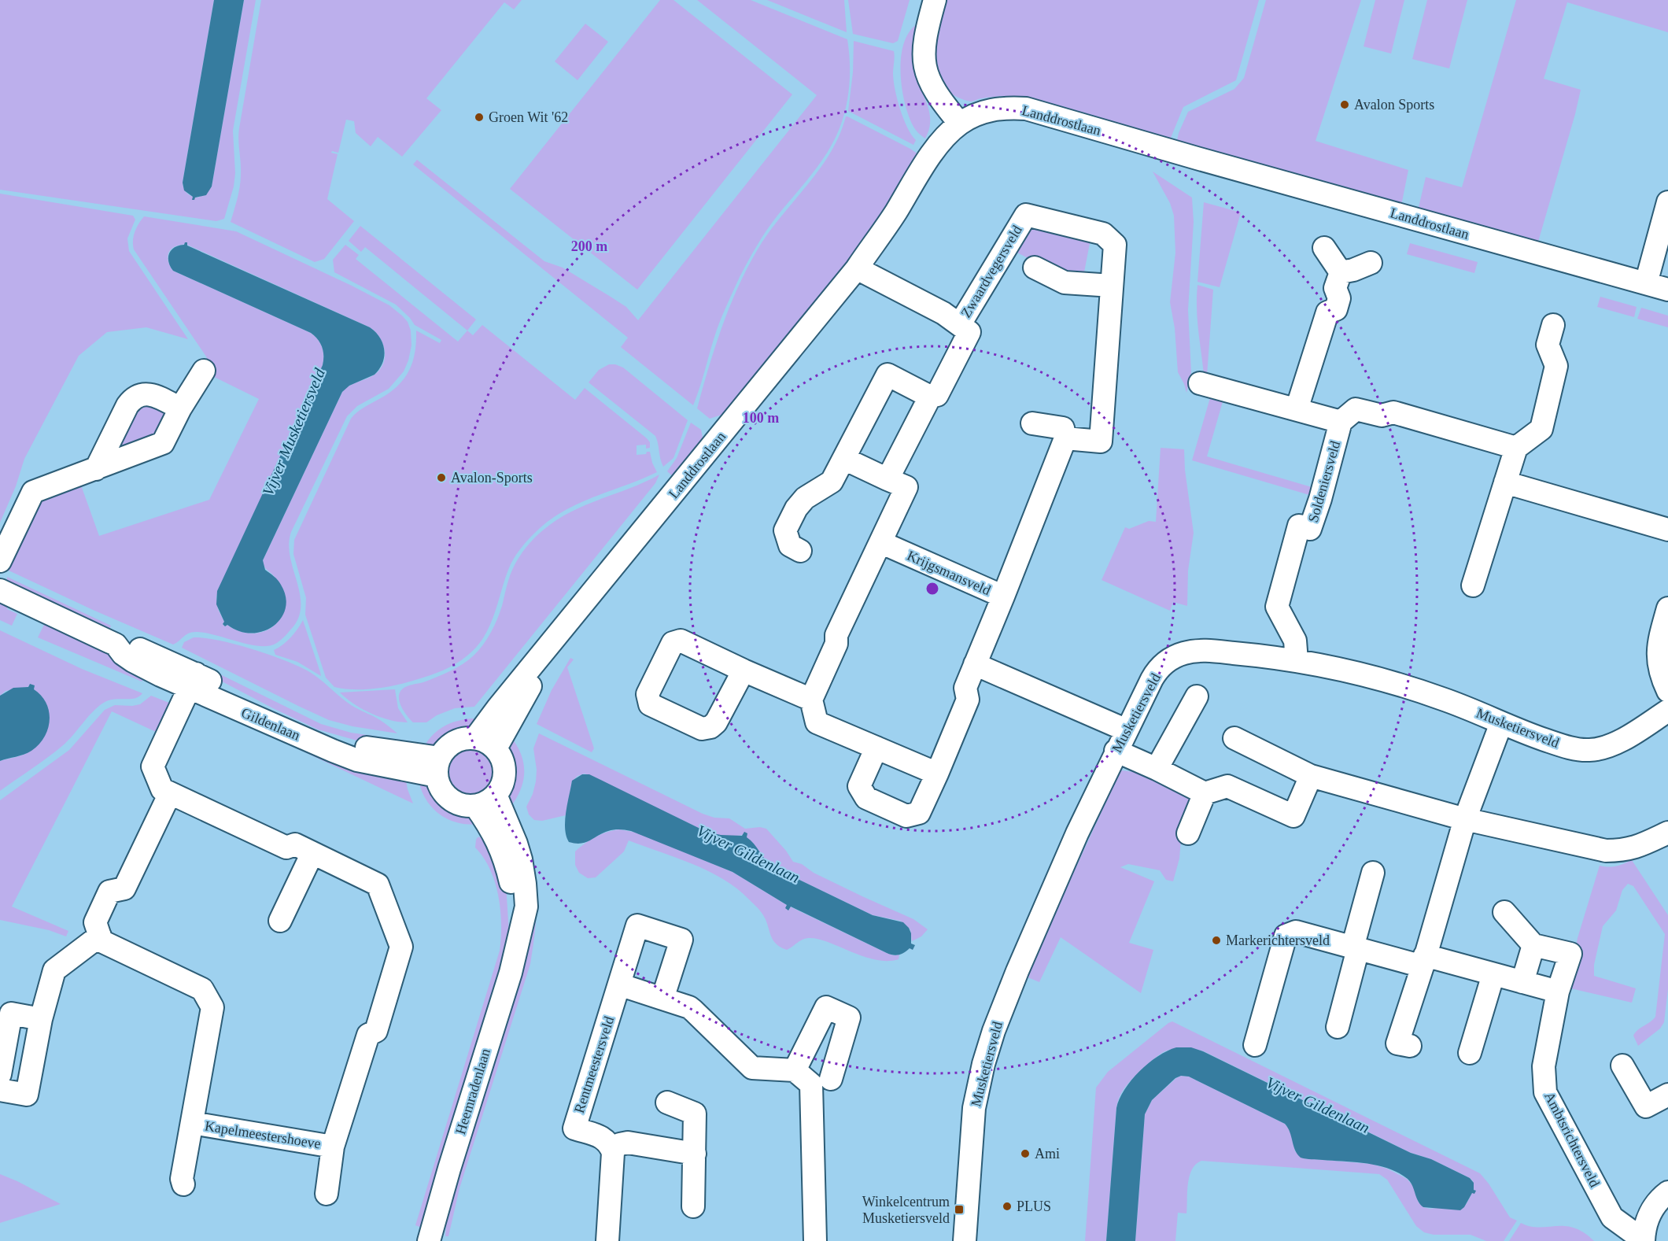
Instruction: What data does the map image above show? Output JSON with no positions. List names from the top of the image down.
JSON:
{
  "streets": {
    "street": [
      "Landdrostlaan",
      "Zwaardvegersveld",
      "Soldeniersveld",
      "Krijgsmansveld",
      "Musketiersveld",
      "Gildenlaan",
      "Rentmeestersveld",
      "Heemradenlaan",
      "Kapelmeestershoeve",
      "Ambtsrichtersveld"
    ]
  },
  "crossings": [
    ["Landdrostlaan", "Gildenlaan"],
    ["Landdrostlaan", "Heemradenlaan"],
    ["Soldeniersveld", "Musketiersveld"],
    ["Gildenlaan", "Heemradenlaan"],
    ["Gildenlaan", "Kapelmeestershoeve"]
  ],
  "water": ["Vijver Musketiersveld", "Vijver Gildenlaan"],
  "places": {
    "other": [
      "Avalon Sports",
      "Groen Wit '62",
      "Avalon-Sports",
      "Markerichtersveld",
      "Ami",
      "PLUS"
    ],
    "transit": ["Winkelcentrum Musketiersveld"]
  },
  "rings": ["200 m", "100 m"]
}
